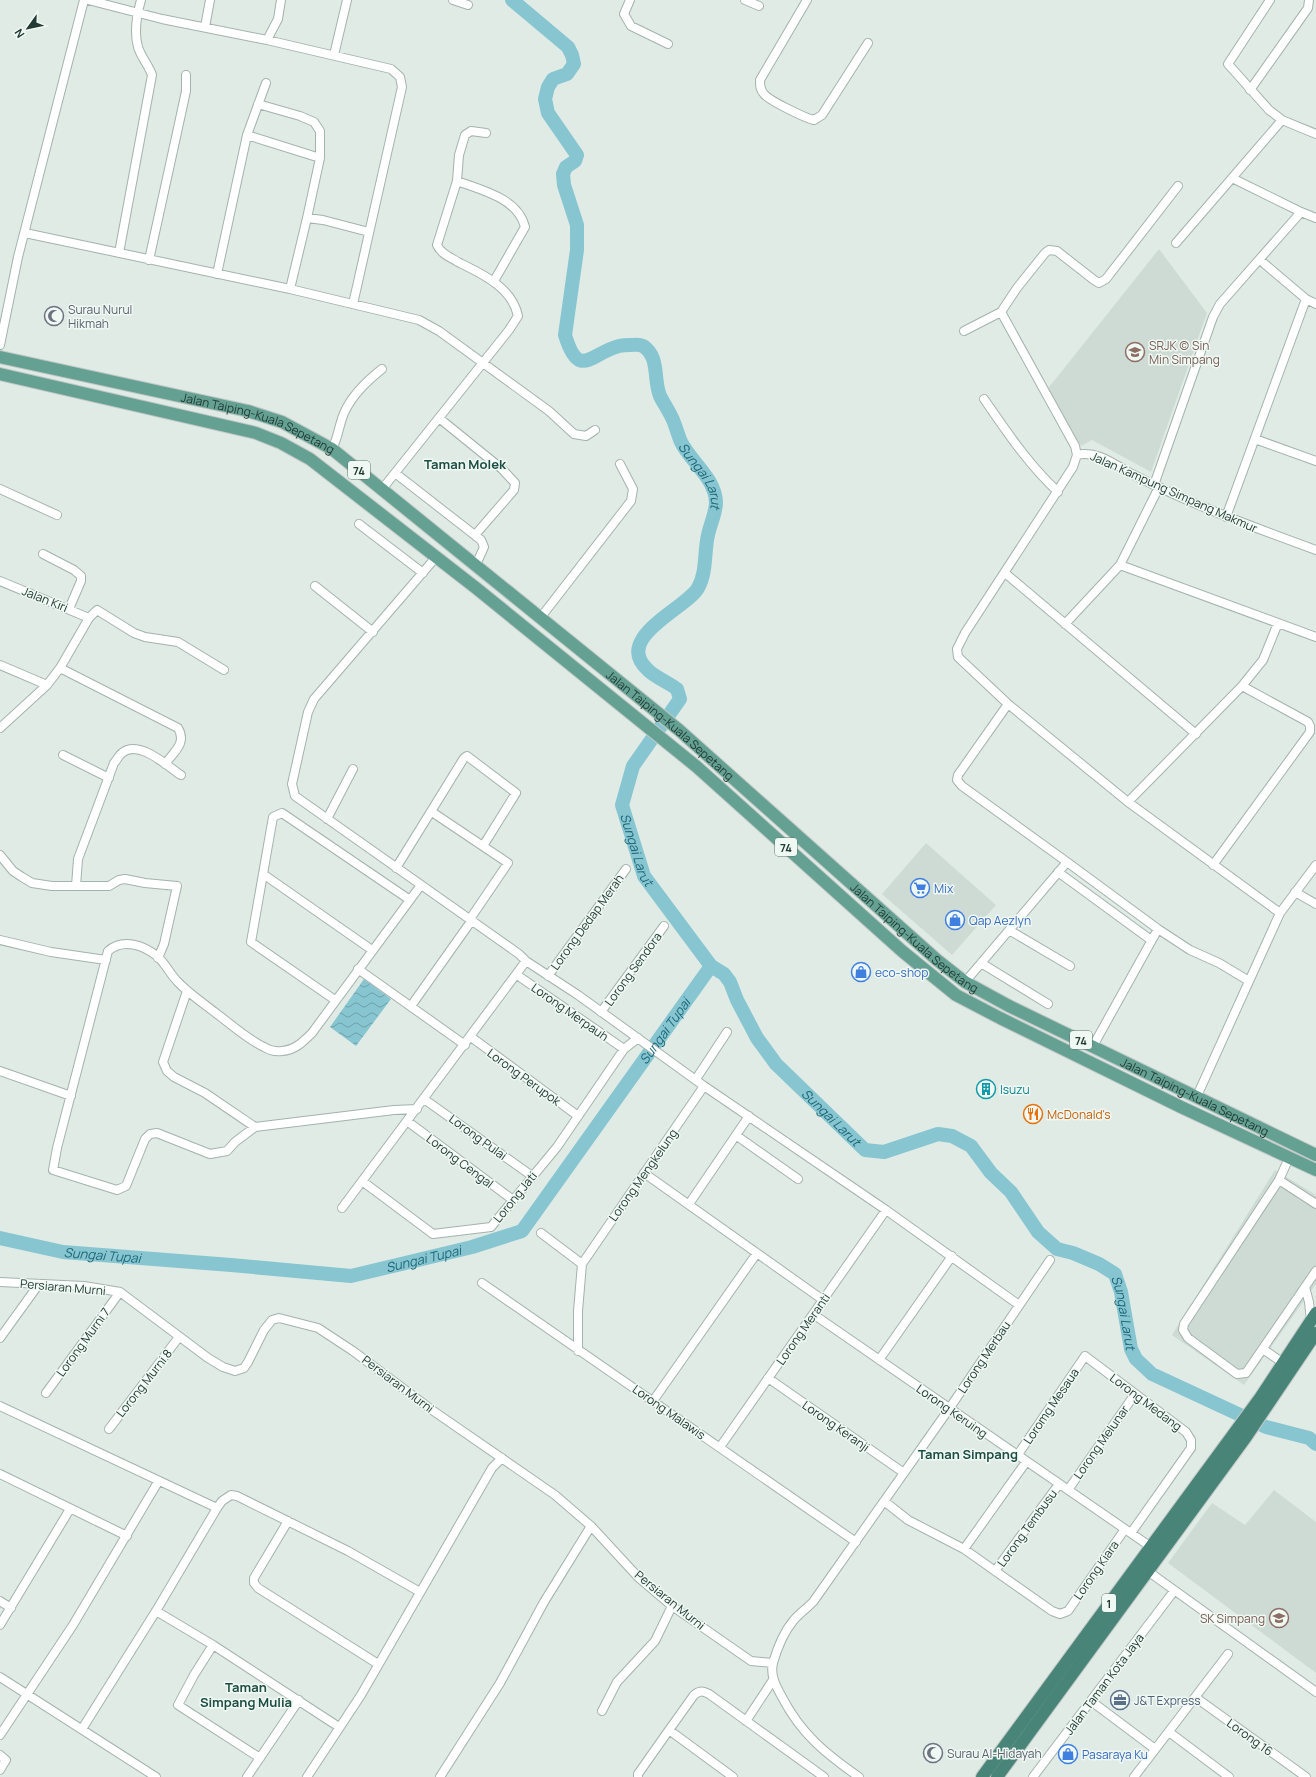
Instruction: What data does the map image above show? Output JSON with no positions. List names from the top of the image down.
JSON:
{
  "streets": {
    "highway": ["1"],
    "main road": ["Jalan Taiping-Kuala Sepetang", "74"],
    "street": [
      "Jalan Kampung Simpang Makmur",
      "Jalan Kiri",
      "Lorong Dedap Merah",
      "Lorong Sendora",
      "Lorong Merpauh",
      "Lorong Perupok",
      "Lorong Pulai",
      "Lorong Cengal",
      "Lorong Mengkelung",
      "Lorong Jati",
      "Persiaran Murni",
      "Lorong Meranti",
      "Lorong Murni 7",
      "Lorong Merbau",
      "Lorong Murni 8",
      "Lorong Medang",
      "Loromg Mesaua",
      "Lorong Keruing",
      "Lorong Malawis",
      "Lorong Keranji",
      "Lorong Melunar",
      "Lorong Tembusu",
      "Lorong Kiara",
      "Jalan Taman Kota Jaya",
      "Lorong 16"
    ]
  },
  "crossings": [
    ["Lorong Merpauh", "Lorong Jati"],
    ["Lorong Perupok", "Lorong Jati"],
    ["Lorong Pulai", "Lorong Jati"],
    ["Lorong Cengal", "Lorong Jati"],
    ["Persiaran Murni", "Lorong Murni 7"],
    ["Persiaran Murni", "Lorong Merbau"],
    ["Persiaran Murni", "Lorong Murni 8"],
    ["Lorong Meranti", "Lorong Keruing"],
    ["Lorong Meranti", "Lorong Malawis"],
    ["Lorong Meranti", "Lorong Keranji"],
    ["Lorong Merbau", "Lorong Keruing"],
    ["Lorong Merbau", "Lorong Malawis"],
    ["Lorong Merbau", "Lorong Keranji"],
    ["Lorong Medang", "Loromg Mesaua"],
    ["Lorong Medang", "Lorong Keruing"],
    ["Lorong Medang", "Lorong Melunar"],
    ["Lorong Medang", "Lorong Kiara"],
    ["Loromg Mesaua", "Lorong Keruing"],
    ["Lorong Keruing", "Lorong Melunar"],
    ["Lorong Keruing", "Lorong Tembusu"],
    ["Lorong Keruing", "Lorong Kiara"],
    ["Lorong Keruing", "1"],
    ["Lorong Tembusu", "Lorong Kiara"]
  ],
  "districts": ["Taman Molek", "Taman Simpang", "Taman Simpang Mulia"],
  "water": ["Sungai Larut", "Sungai Tupai"],
  "places": {
    "mosque": ["Surau Nurul Hikmah", "Surau Al-Hidayah"],
    "school or university": ["SRJK (c) Sin Min Simpang", "SK Simpang"],
    "supermarket": ["Mix"],
    "shop": ["Qap Aezlyn", "eco-shop", "Pasaraya Ku"],
    "building": ["Isuzu"],
    "restaurant": ["McDonald's"],
    "office": ["J&T Express"]
  },
  "north": "bottom left"
}
